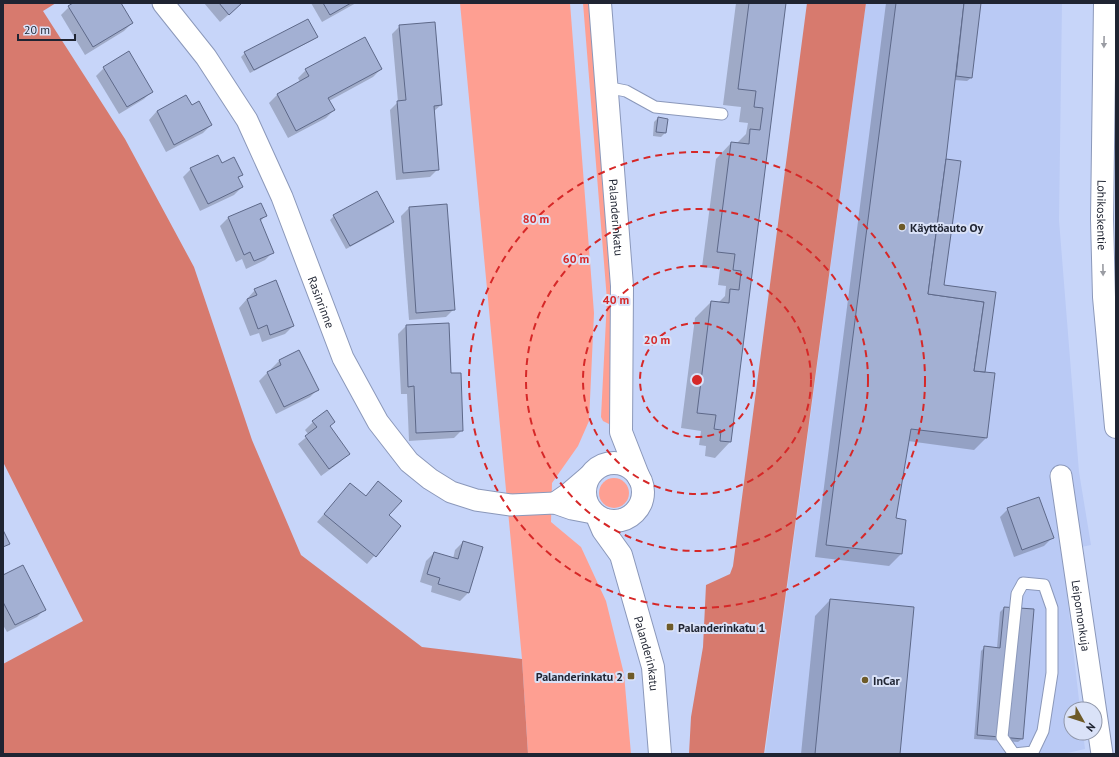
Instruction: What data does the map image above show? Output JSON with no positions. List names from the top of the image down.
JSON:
{
  "streets": {
    "street": [
      "Lohikoskentie",
      "Palanderinkatu",
      "Rasinrinne",
      "Leipomonkuja"
    ]
  },
  "crossings": [
    ["Palanderinkatu", "Rasinrinne"]
  ],
  "one_way": ["Lohikoskentie"],
  "places": {
    "other": ["Käyttöauto Oy", "InCar"],
    "transit": ["Palanderinkatu 1", "Palanderinkatu 2"]
  },
  "scale_bar": "20 m",
  "north": "bottom right",
  "rings": [
    "80 m",
    "60 m",
    "40 m",
    "20 m"
  ]
}
